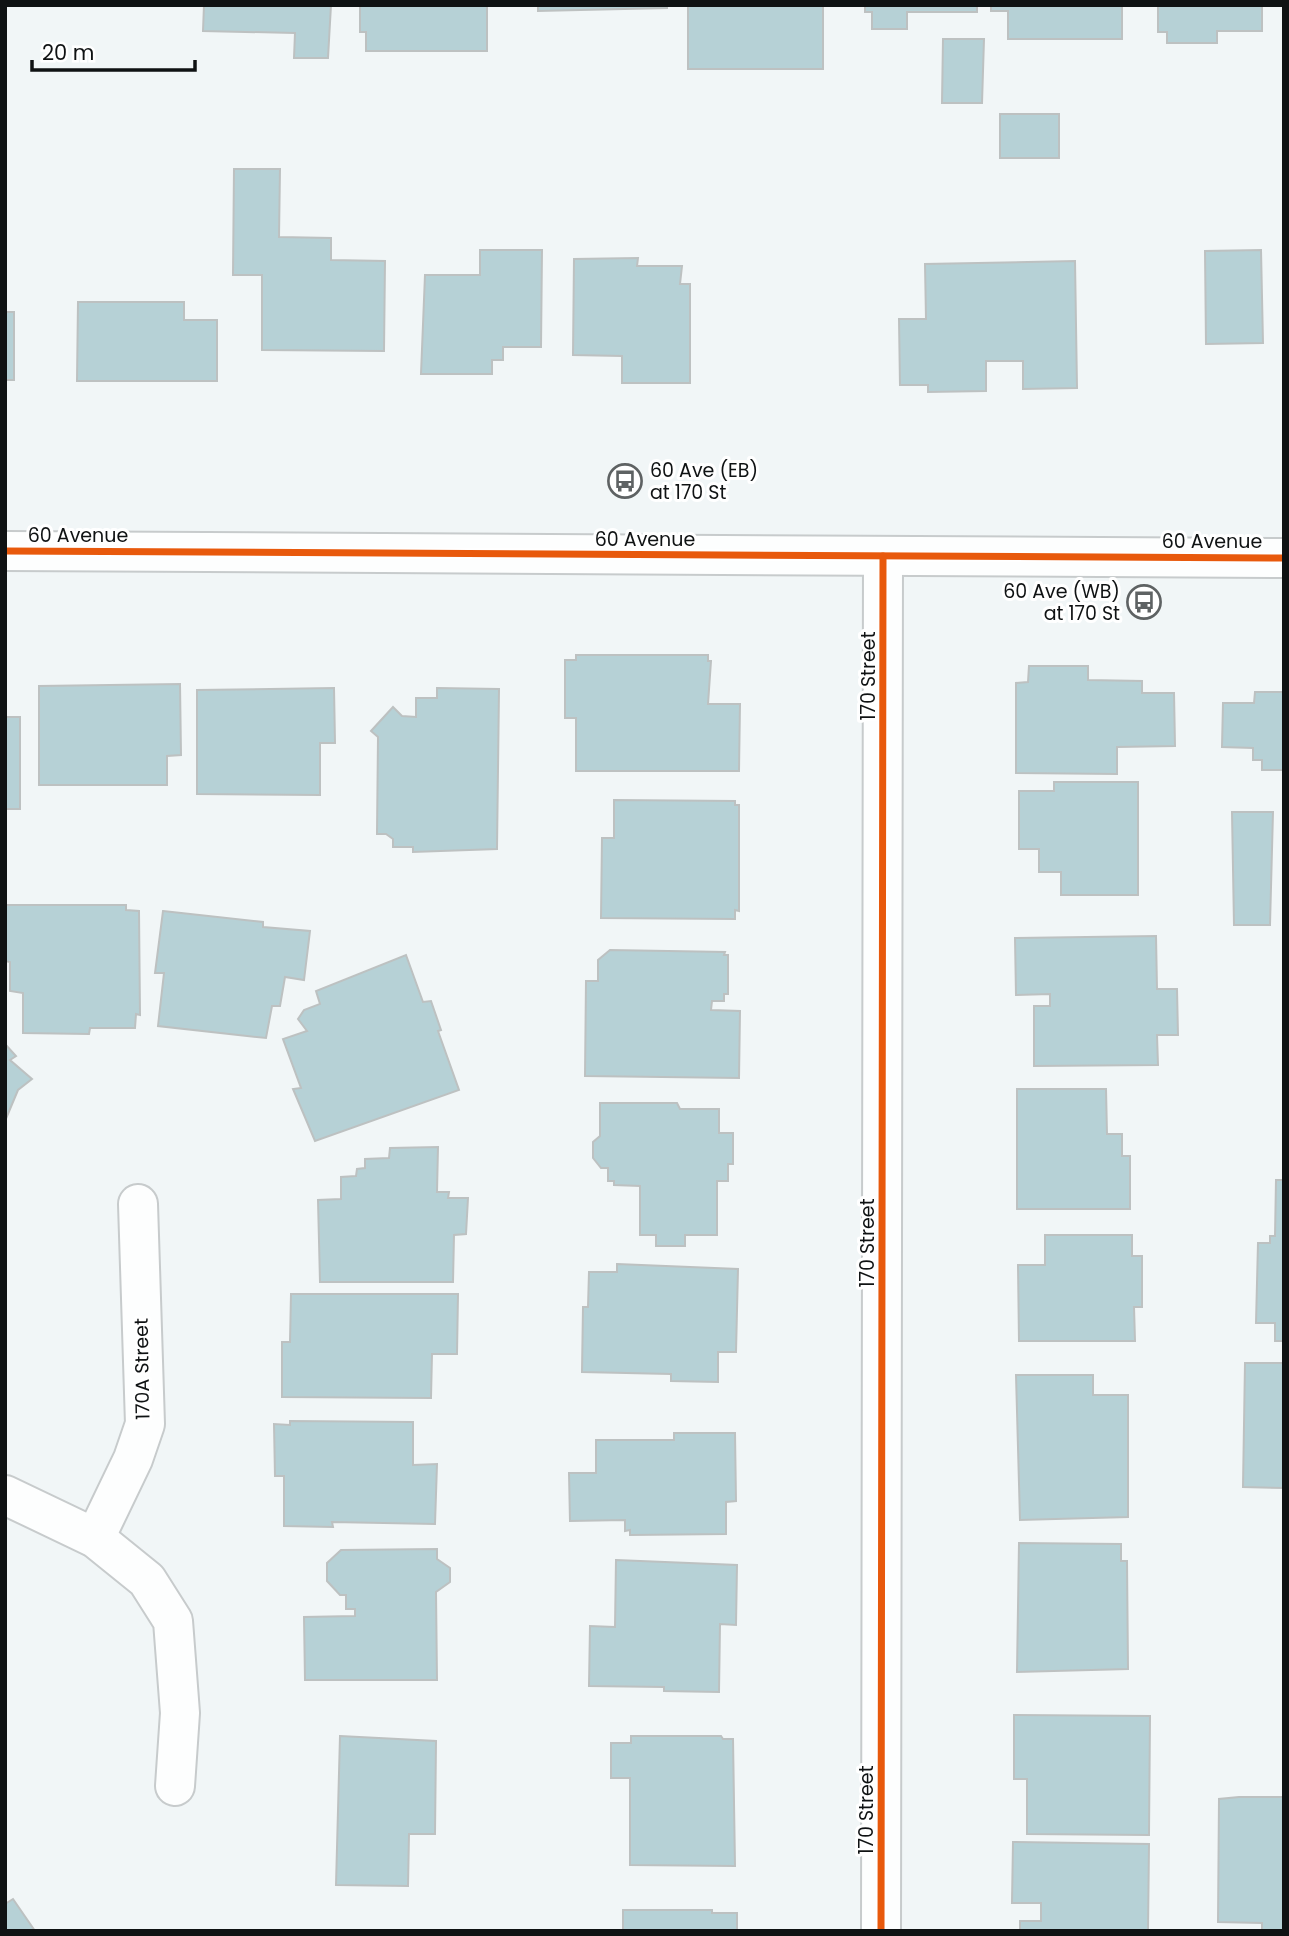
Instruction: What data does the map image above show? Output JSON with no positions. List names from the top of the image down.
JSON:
{
  "streets": {
    "street": ["60 Avenue", "170 Street", "170A Street"]
  },
  "crossings": [
    ["60 Avenue", "170 Street"]
  ],
  "places": {
    "bus stop": ["60 Ave (EB) at 170 St", "60 Ave (WB) at 170 St"]
  },
  "scale_bar": "20 m"
}
